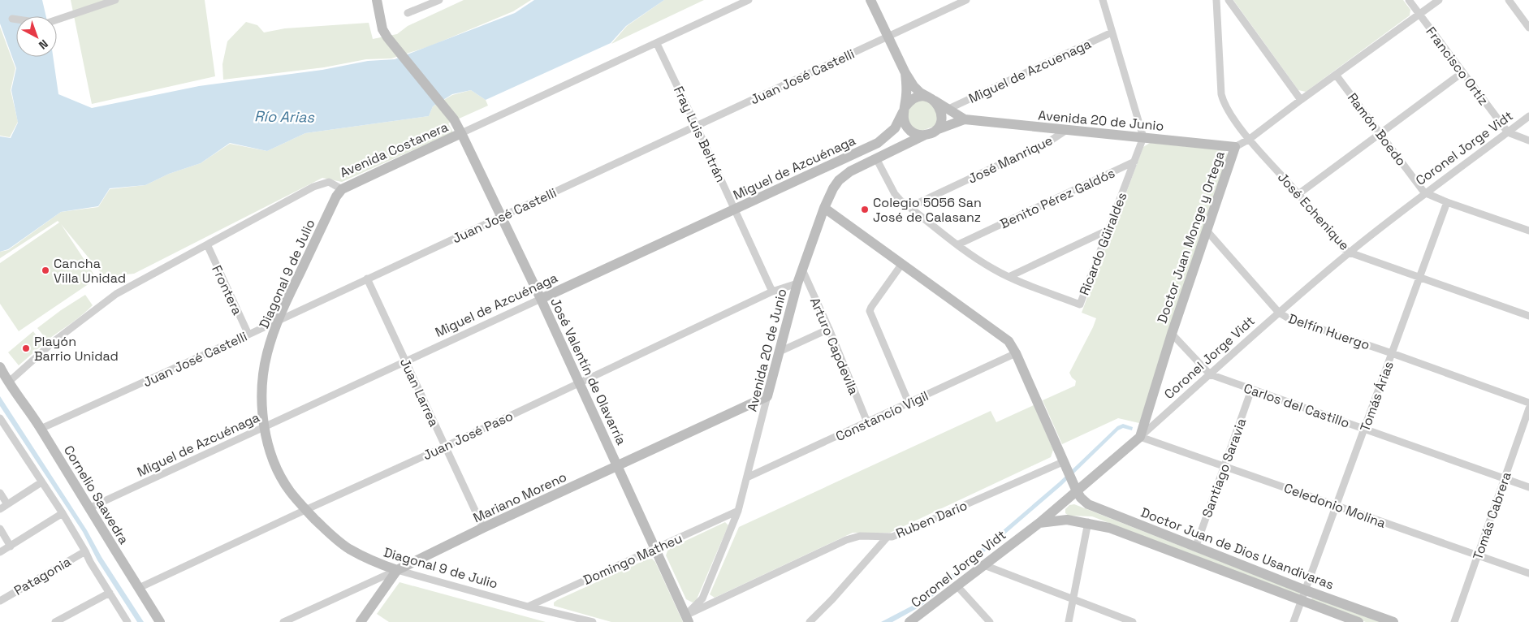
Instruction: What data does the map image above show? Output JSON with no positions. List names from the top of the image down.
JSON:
{
  "streets": {
    "street": [
      "Francisco Ortíz",
      "Miguel de Azcuenaga",
      "Juan José Castelli",
      "Avenida 20 de Junio",
      "Ramón Boedo",
      "Fray Luis Beltrán",
      "Coronel Jorge Vidt",
      "Avenida Costanera",
      "José Manrique",
      "Miguel de Azcuénaga",
      "Benito Pérez Galdós",
      "José Echenique",
      "Doctor Juan Monge y Ortega",
      "Ricardo Güiraldes",
      "Diagonal 9 de Julio",
      "Frontera",
      "Delfín Huergo",
      "Arturo Capdevila",
      "José Valentín de Olavarría",
      "Juan Larrea",
      "Tomás Árias",
      "Carlos del Castillo",
      "Constancio Vigil",
      "Juan José Paso",
      "Santiago Saravia",
      "Cornelio Saavedra",
      "Mariano Moreno",
      "Celedonio Molina",
      "Tomás Cabrera",
      "Ruben Dario",
      "Doctor Juan de Dios Usandivaras",
      "Domingo Matheu",
      "Patagonia"
    ]
  },
  "crossings": [
    ["Francisco Ortíz", "Coronel Jorge Vidt"],
    ["Francisco Ortíz", "Doctor Juan Monge y Ortega"],
    ["Miguel de Azcuenaga", "Avenida 20 de Junio"],
    ["Juan José Castelli", "Avenida 20 de Junio"],
    ["Juan José Castelli", "Fray Luis Beltrán"],
    ["Juan José Castelli", "Diagonal 9 de Julio"],
    ["Juan José Castelli", "Frontera"],
    ["Juan José Castelli", "José Valentín de Olavarría"],
    ["Juan José Castelli", "Juan Larrea"],
    ["Juan José Castelli", "Cornelio Saavedra"],
    ["Avenida 20 de Junio", "José Manrique"],
    ["Avenida 20 de Junio", "Miguel de Azcuénaga"],
    ["Avenida 20 de Junio", "Doctor Juan Monge y Ortega"],
    ["Avenida 20 de Junio", "Ricardo Güiraldes"],
    ["Avenida 20 de Junio", "Arturo Capdevila"],
    ["Avenida 20 de Junio", "José Valentín de Olavarría"],
    ["Avenida 20 de Junio", "Constancio Vigil"],
    ["Avenida 20 de Junio", "Juan José Paso"],
    ["Avenida 20 de Junio", "Mariano Moreno"],
    ["Avenida 20 de Junio", "Ruben Dario"],
    ["Avenida 20 de Junio", "Domingo Matheu"],
    ["Ramón Boedo", "Coronel Jorge Vidt"],
    ["Ramón Boedo", "Doctor Juan Monge y Ortega"],
    ["Fray Luis Beltrán", "Avenida Costanera"],
    ["Fray Luis Beltrán", "Miguel de Azcuénaga"],
    ["Fray Luis Beltrán", "Juan José Paso"],
    ["Coronel Jorge Vidt", "José Echenique"],
    ["Coronel Jorge Vidt", "Doctor Juan Monge y Ortega"],
    ["Coronel Jorge Vidt", "Delfín Huergo"],
    ["Coronel Jorge Vidt", "Carlos del Castillo"],
    ["Coronel Jorge Vidt", "Celedonio Molina"],
    ["Coronel Jorge Vidt", "Doctor Juan de Dios Usandivaras"],
    ["Avenida Costanera", "Diagonal 9 de Julio"],
    ["Avenida Costanera", "Frontera"],
    ["Avenida Costanera", "José Valentín de Olavarría"],
    ["Avenida Costanera", "Cornelio Saavedra"],
    ["Miguel de Azcuénaga", "Diagonal 9 de Julio"],
    ["Miguel de Azcuénaga", "José Valentín de Olavarría"],
    ["Miguel de Azcuénaga", "Juan Larrea"],
    ["Miguel de Azcuénaga", "Cornelio Saavedra"],
    ["Benito Pérez Galdós", "Ricardo Güiraldes"],
    ["José Echenique", "Doctor Juan Monge y Ortega"],
    ["José Echenique", "Tomás Árias"],
    ["Doctor Juan Monge y Ortega", "Delfín Huergo"],
    ["Doctor Juan Monge y Ortega", "Carlos del Castillo"],
    ["Doctor Juan Monge y Ortega", "Celedonio Molina"],
    ["Diagonal 9 de Julio", "Juan José Paso"],
    ["Diagonal 9 de Julio", "Mariano Moreno"],
    ["Diagonal 9 de Julio", "Domingo Matheu"],
    ["Delfín Huergo", "Tomás Árias"],
    ["Arturo Capdevila", "Constancio Vigil"],
    ["José Valentín de Olavarría", "Juan José Paso"],
    ["José Valentín de Olavarría", "Mariano Moreno"],
    ["José Valentín de Olavarría", "Ruben Dario"],
    ["José Valentín de Olavarría", "Domingo Matheu"],
    ["Juan Larrea", "Juan José Paso"],
    ["Juan Larrea", "Mariano Moreno"],
    ["Tomás Árias", "Carlos del Castillo"],
    ["Tomás Árias", "Celedonio Molina"],
    ["Tomás Árias", "Doctor Juan de Dios Usandivaras"],
    ["Carlos del Castillo", "Santiago Saravia"],
    ["Carlos del Castillo", "Tomás Cabrera"],
    ["Juan José Paso", "Cornelio Saavedra"],
    ["Santiago Saravia", "Celedonio Molina"],
    ["Santiago Saravia", "Doctor Juan de Dios Usandivaras"],
    ["Celedonio Molina", "Tomás Cabrera"]
  ],
  "water": ["Río Arias"],
  "places": ["Colegio 5056 San José de Calasanz", "Cancha Villa Unidad", "Playón Barrio Unidad"],
  "north": "bottom right"
}
